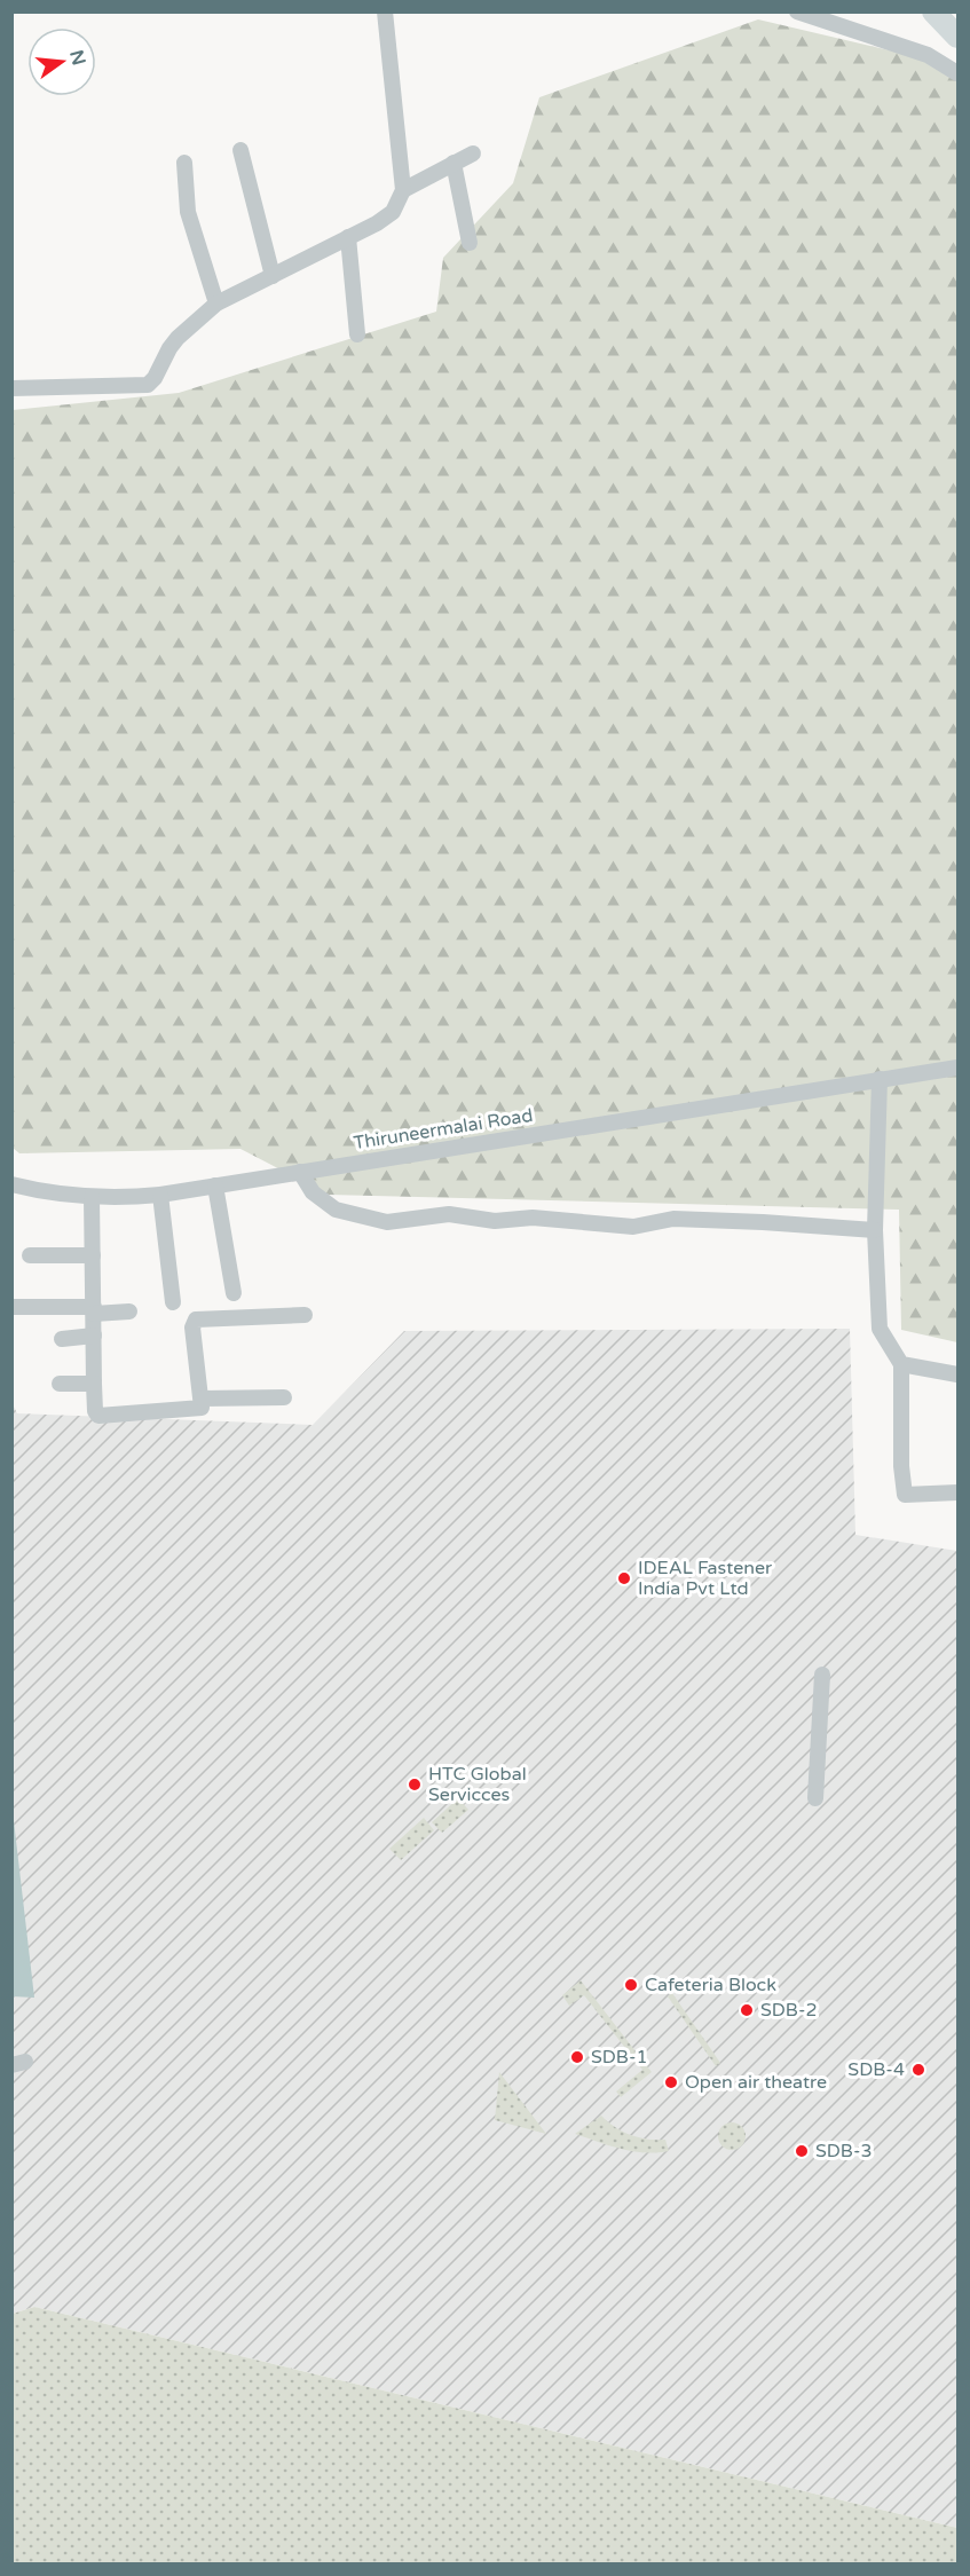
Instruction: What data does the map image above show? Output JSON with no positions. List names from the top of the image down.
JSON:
{
  "streets": {
    "street": ["Thiruneermalai Road"]
  },
  "places": [
    "IDEAL Fastener India Pvt Ltd",
    "HTC Global Servicces",
    "Cafeteria Block",
    "SDB-2",
    "SDB-1",
    "SDB-4",
    "Open air theatre",
    "SDB-3"
  ],
  "north": "right"
}
